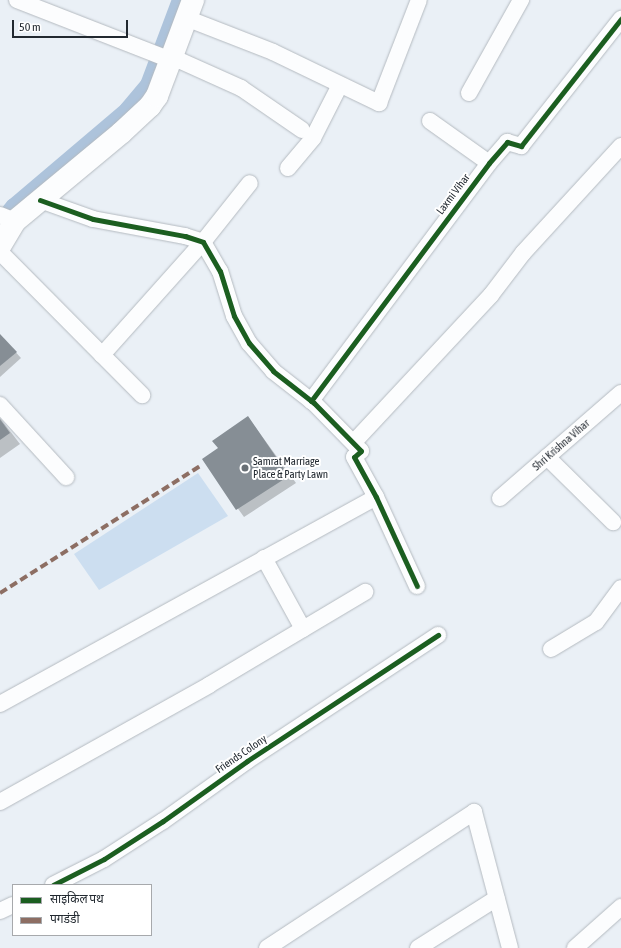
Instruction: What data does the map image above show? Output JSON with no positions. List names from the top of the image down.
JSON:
{
  "streets": {
    "street": ["Laxmi Vihar", "Shri Krishna Vihar", "Friends Colony"]
  },
  "places": ["Samrat Marriage Place & Party Lawn"],
  "legend": ["साइकिल पथ", "पगडंडी"],
  "scale_bar": "50 m"
}
